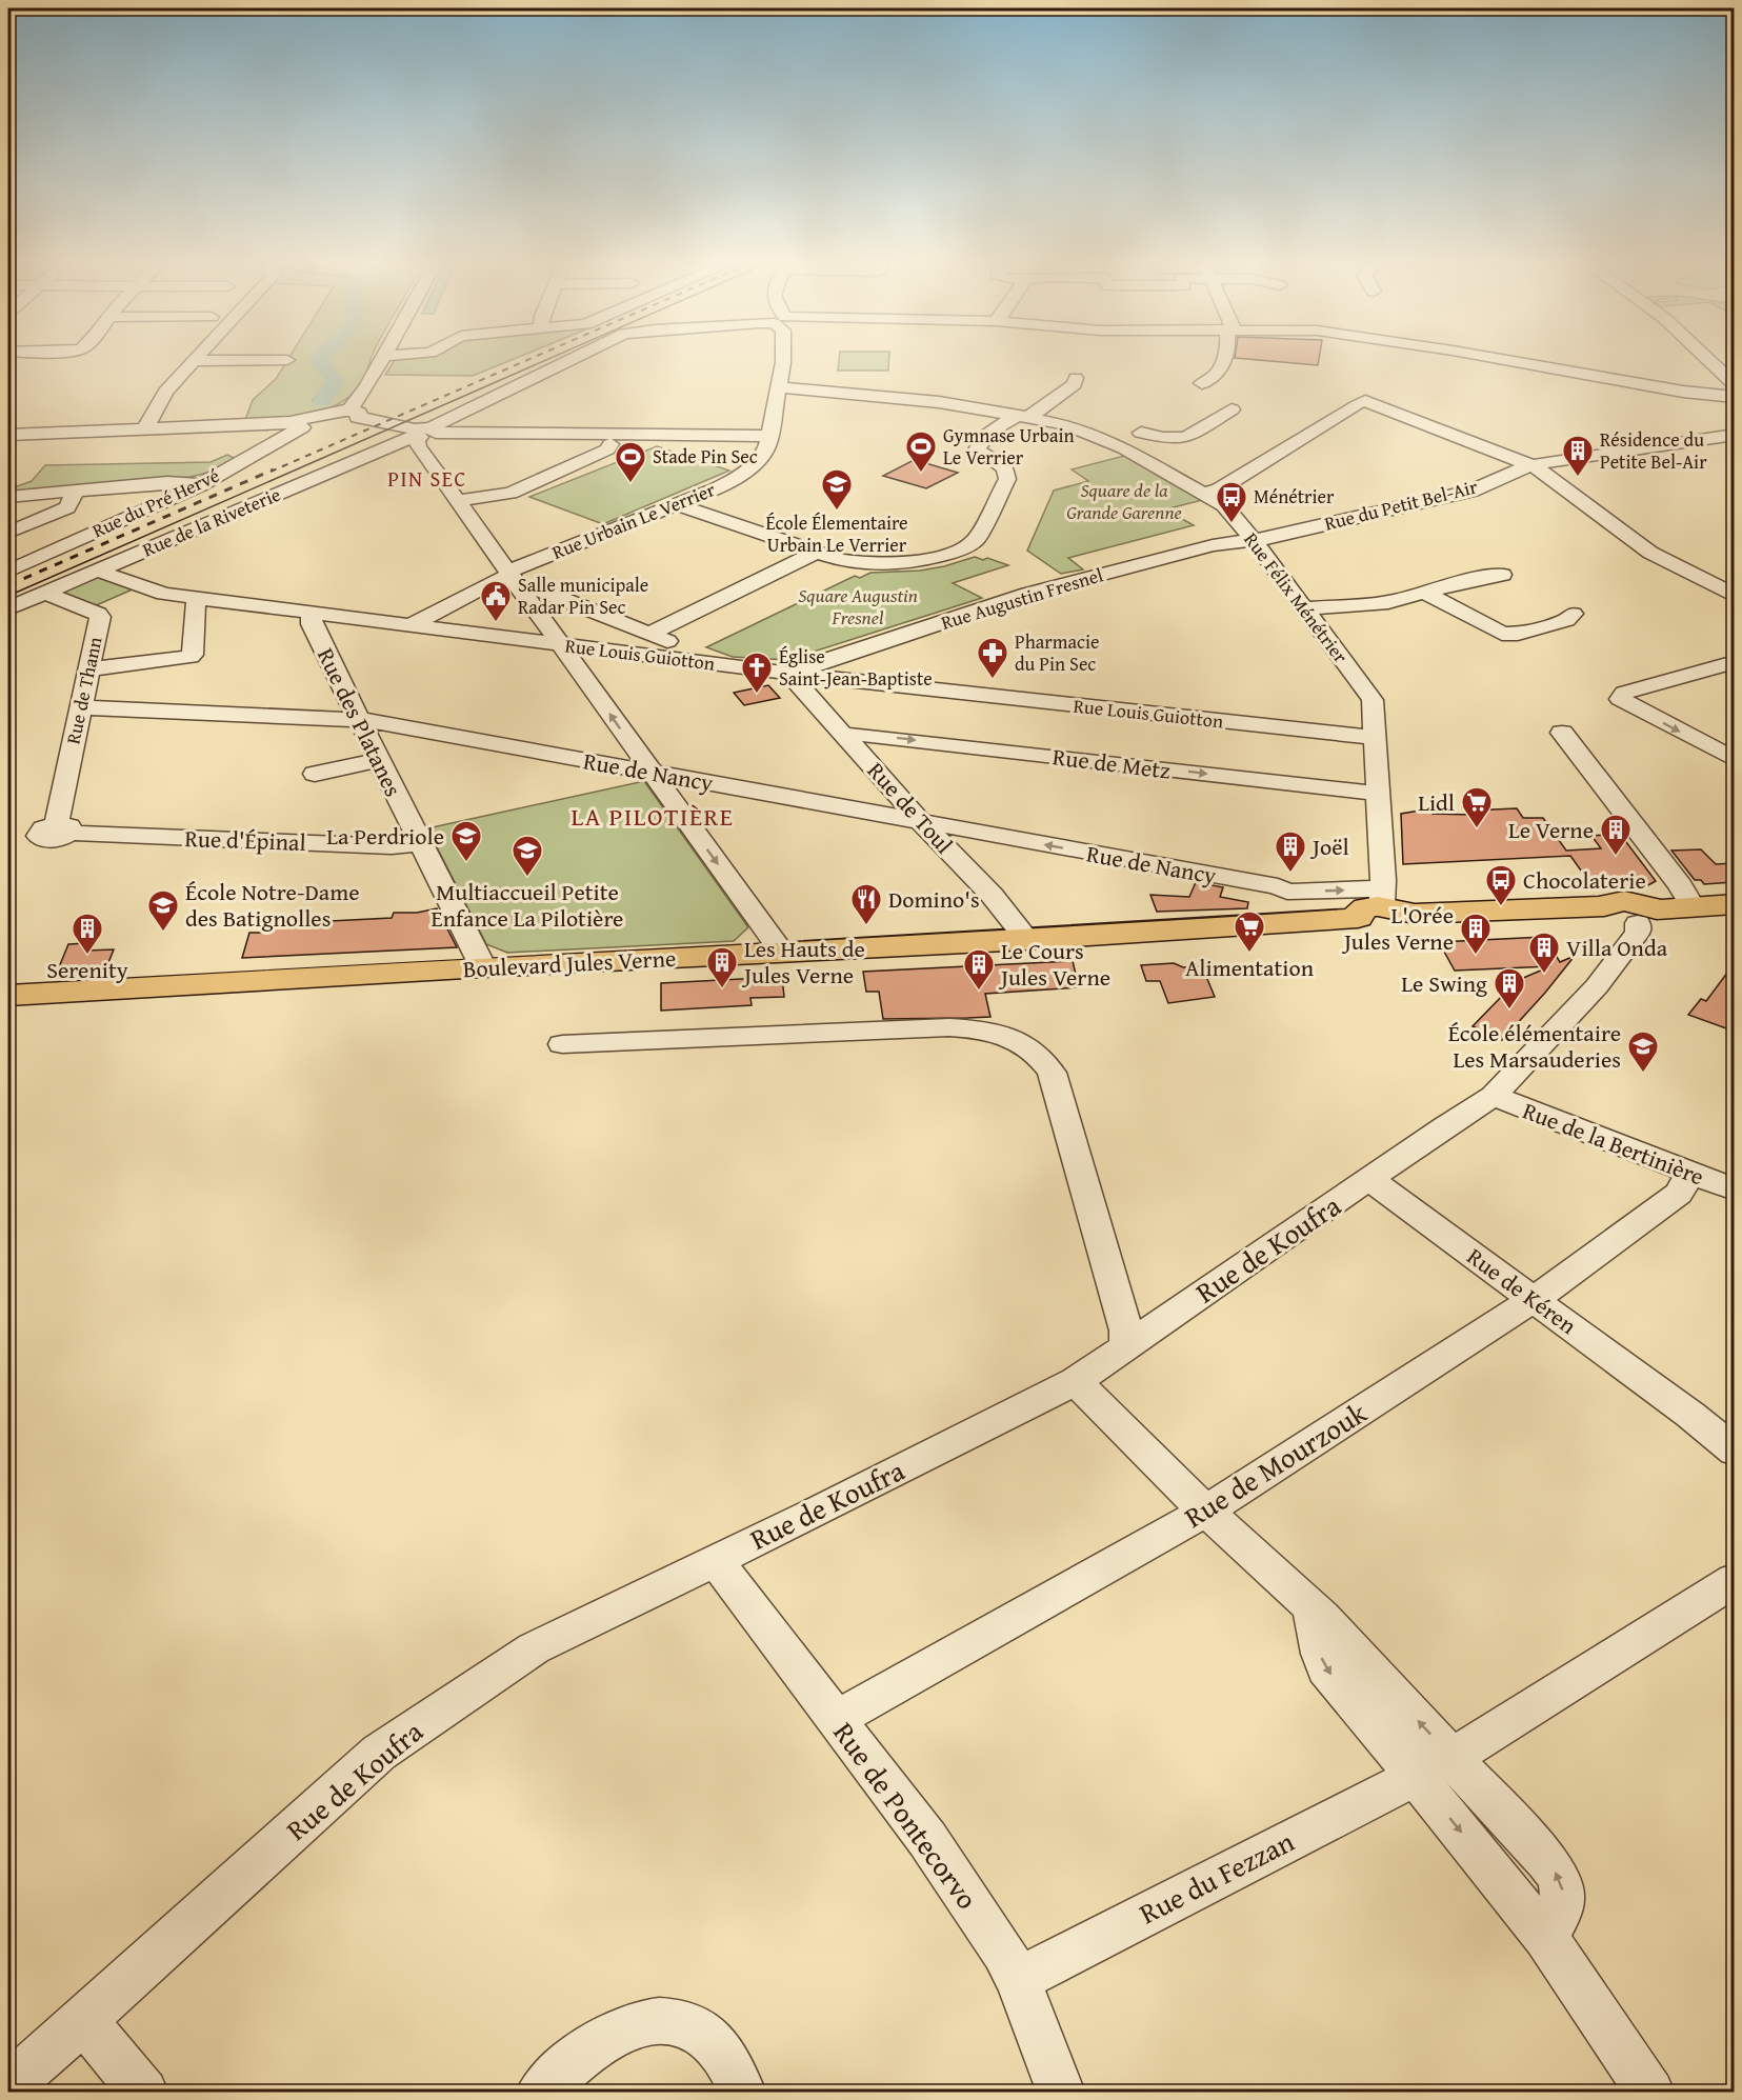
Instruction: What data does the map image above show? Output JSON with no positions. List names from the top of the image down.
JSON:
{
  "streets": {
    "main road": ["Boulevard Jules Verne"],
    "street": [
      "Rue du Pré Hervé",
      "Rue du Petit Bel-Air",
      "Rue Urbain Le Verrier",
      "Rue de la Riveterie",
      "Rue Félix Ménétrier",
      "Rue Augustin Fresnel",
      "Rue Louis Guiotton",
      "Rue de Thann",
      "Rue des Platanes",
      "Rue de Metz",
      "Rue de Nancy",
      "Rue de Toul",
      "Rue d'Épinal",
      "Rue de la Bertinière",
      "Rue de Koufra",
      "Rue de Kéren",
      "Rue de Mourzouk",
      "Rue de Pontecorvo",
      "Rue du Fezzan"
    ]
  },
  "crossings": [
    ["Rue du Petit Bel-Air", "Rue Félix Ménétrier"],
    ["Rue du Petit Bel-Air", "Rue Augustin Fresnel"],
    ["Rue Urbain Le Verrier", "Rue Félix Ménétrier"],
    ["Rue Urbain Le Verrier", "Rue Louis Guiotton"],
    ["Rue de la Riveterie", "Rue Louis Guiotton"],
    ["Rue de la Riveterie", "Rue de Thann"],
    ["Rue Félix Ménétrier", "Rue Augustin Fresnel"],
    ["Rue Félix Ménétrier", "Rue Louis Guiotton"],
    ["Rue Félix Ménétrier", "Rue de Metz"],
    ["Rue Félix Ménétrier", "Rue de Nancy"],
    ["Rue Félix Ménétrier", "Boulevard Jules Verne"],
    ["Rue Augustin Fresnel", "Rue Louis Guiotton"],
    ["Rue Augustin Fresnel", "Rue de Toul"],
    ["Rue Louis Guiotton", "Rue des Platanes"],
    ["Rue Louis Guiotton", "Rue de Toul"],
    ["Rue de Thann", "Rue de Nancy"],
    ["Rue de Thann", "Rue d'Épinal"],
    ["Rue des Platanes", "Rue de Nancy"],
    ["Rue des Platanes", "Rue d'Épinal"],
    ["Rue des Platanes", "Boulevard Jules Verne"],
    ["Rue de Metz", "Rue de Toul"],
    ["Rue de Nancy", "Rue de Toul"],
    ["Rue de Nancy", "Boulevard Jules Verne"],
    ["Rue de Toul", "Boulevard Jules Verne"],
    ["Boulevard Jules Verne", "Rue de Koufra"],
    ["Rue de la Bertinière", "Rue de Koufra"],
    ["Rue de la Bertinière", "Rue de Mourzouk"],
    ["Rue de Koufra", "Rue de Kéren"],
    ["Rue de Koufra", "Rue de Pontecorvo"],
    ["Rue de Kéren", "Rue de Mourzouk"],
    ["Rue de Mourzouk", "Rue de Pontecorvo"],
    ["Rue de Pontecorvo", "Rue du Fezzan"]
  ],
  "one_way": ["Rue de Metz"],
  "districts": ["PIN SEC", "LA PILOTIÈRE"],
  "parks": ["Square de la Grande Garenne", "Square Augustin Fresnel"],
  "places": {
    "sports": ["Gymnase Urbain Le Verrier", "Stade Pin Sec"],
    "building": [
      "Résidence du Petite Bel-Air",
      "Le Verne",
      "Joël",
      "Serenity",
      "L'Orée Jules Verne",
      "Villa Onda",
      "Les Hauts de Jules Verne",
      "Le Cours Jules Verne",
      "Le Swing"
    ],
    "school or university": [
      "École Élementaire Urbain Le Verrier",
      "La Perdriole",
      "Multiaccueil Petite Enfance La Pilotière",
      "École Notre-Dame des Batignolles",
      "École élémentaire Les Marsauderies"
    ],
    "bus stop": ["Ménétrier", "Chocolaterie"],
    "public building": ["Salle municipale Radar Pin Sec"],
    "pharmacy": ["Pharmacie du Pin Sec"],
    "church": ["Église Saint-Jean-Baptiste"],
    "supermarket": ["Lidl", "Alimentation"],
    "restaurant": ["Domino's"]
  }
}
